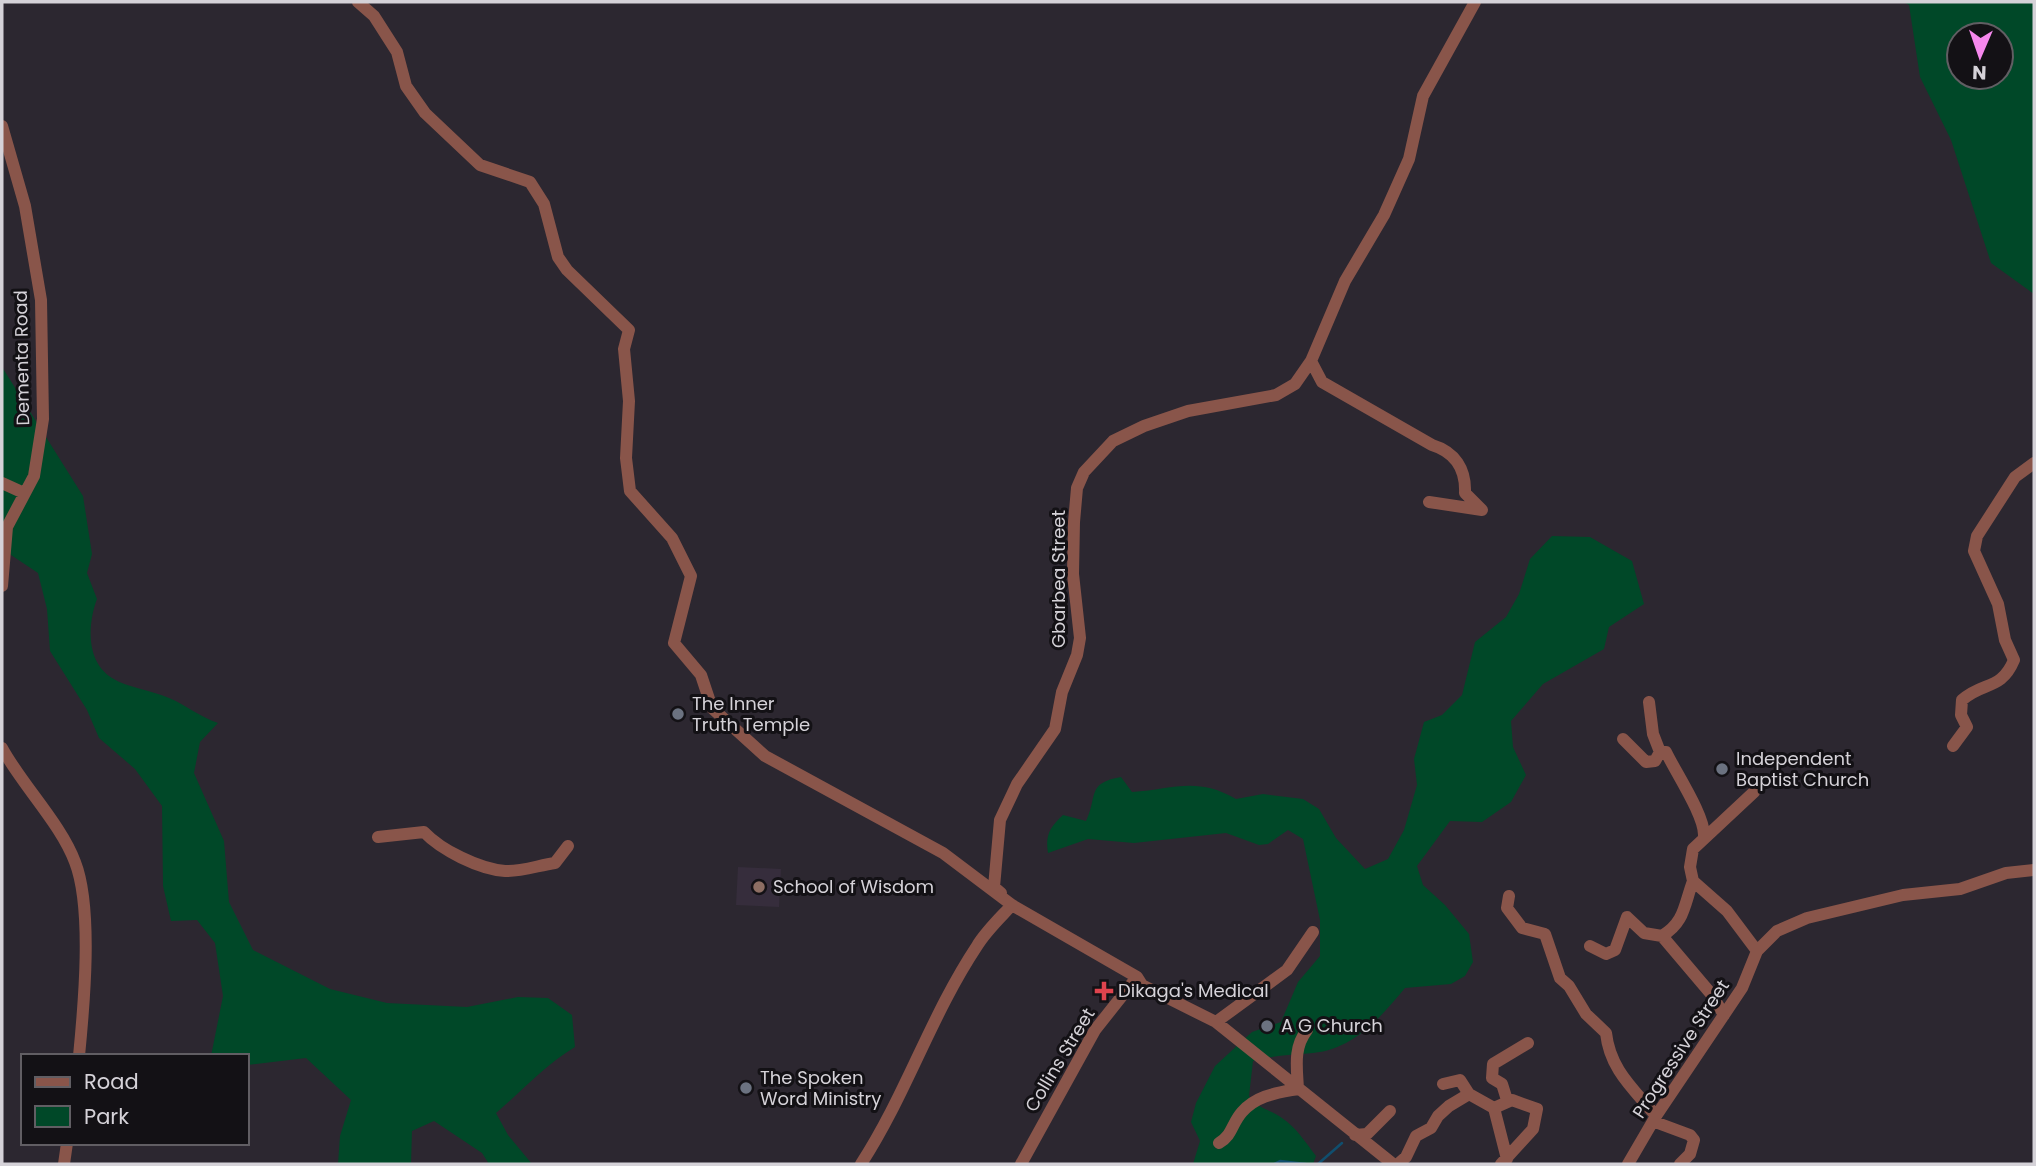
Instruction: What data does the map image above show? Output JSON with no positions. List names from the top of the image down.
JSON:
{
  "streets": {
    "street": [
      "Dementa Road",
      "Gbarbea Street",
      "Progressive Street",
      "Collins Street"
    ]
  },
  "places": {
    "other": [
      "The Inner Truth Temple",
      "Independent Baptist Church",
      "School of Wisdom",
      "A G Church",
      "The Spoken Word Ministry"
    ],
    "health": ["Dikaga's Medical"]
  },
  "legend": ["Road", "Park"],
  "north": "bottom"
}
